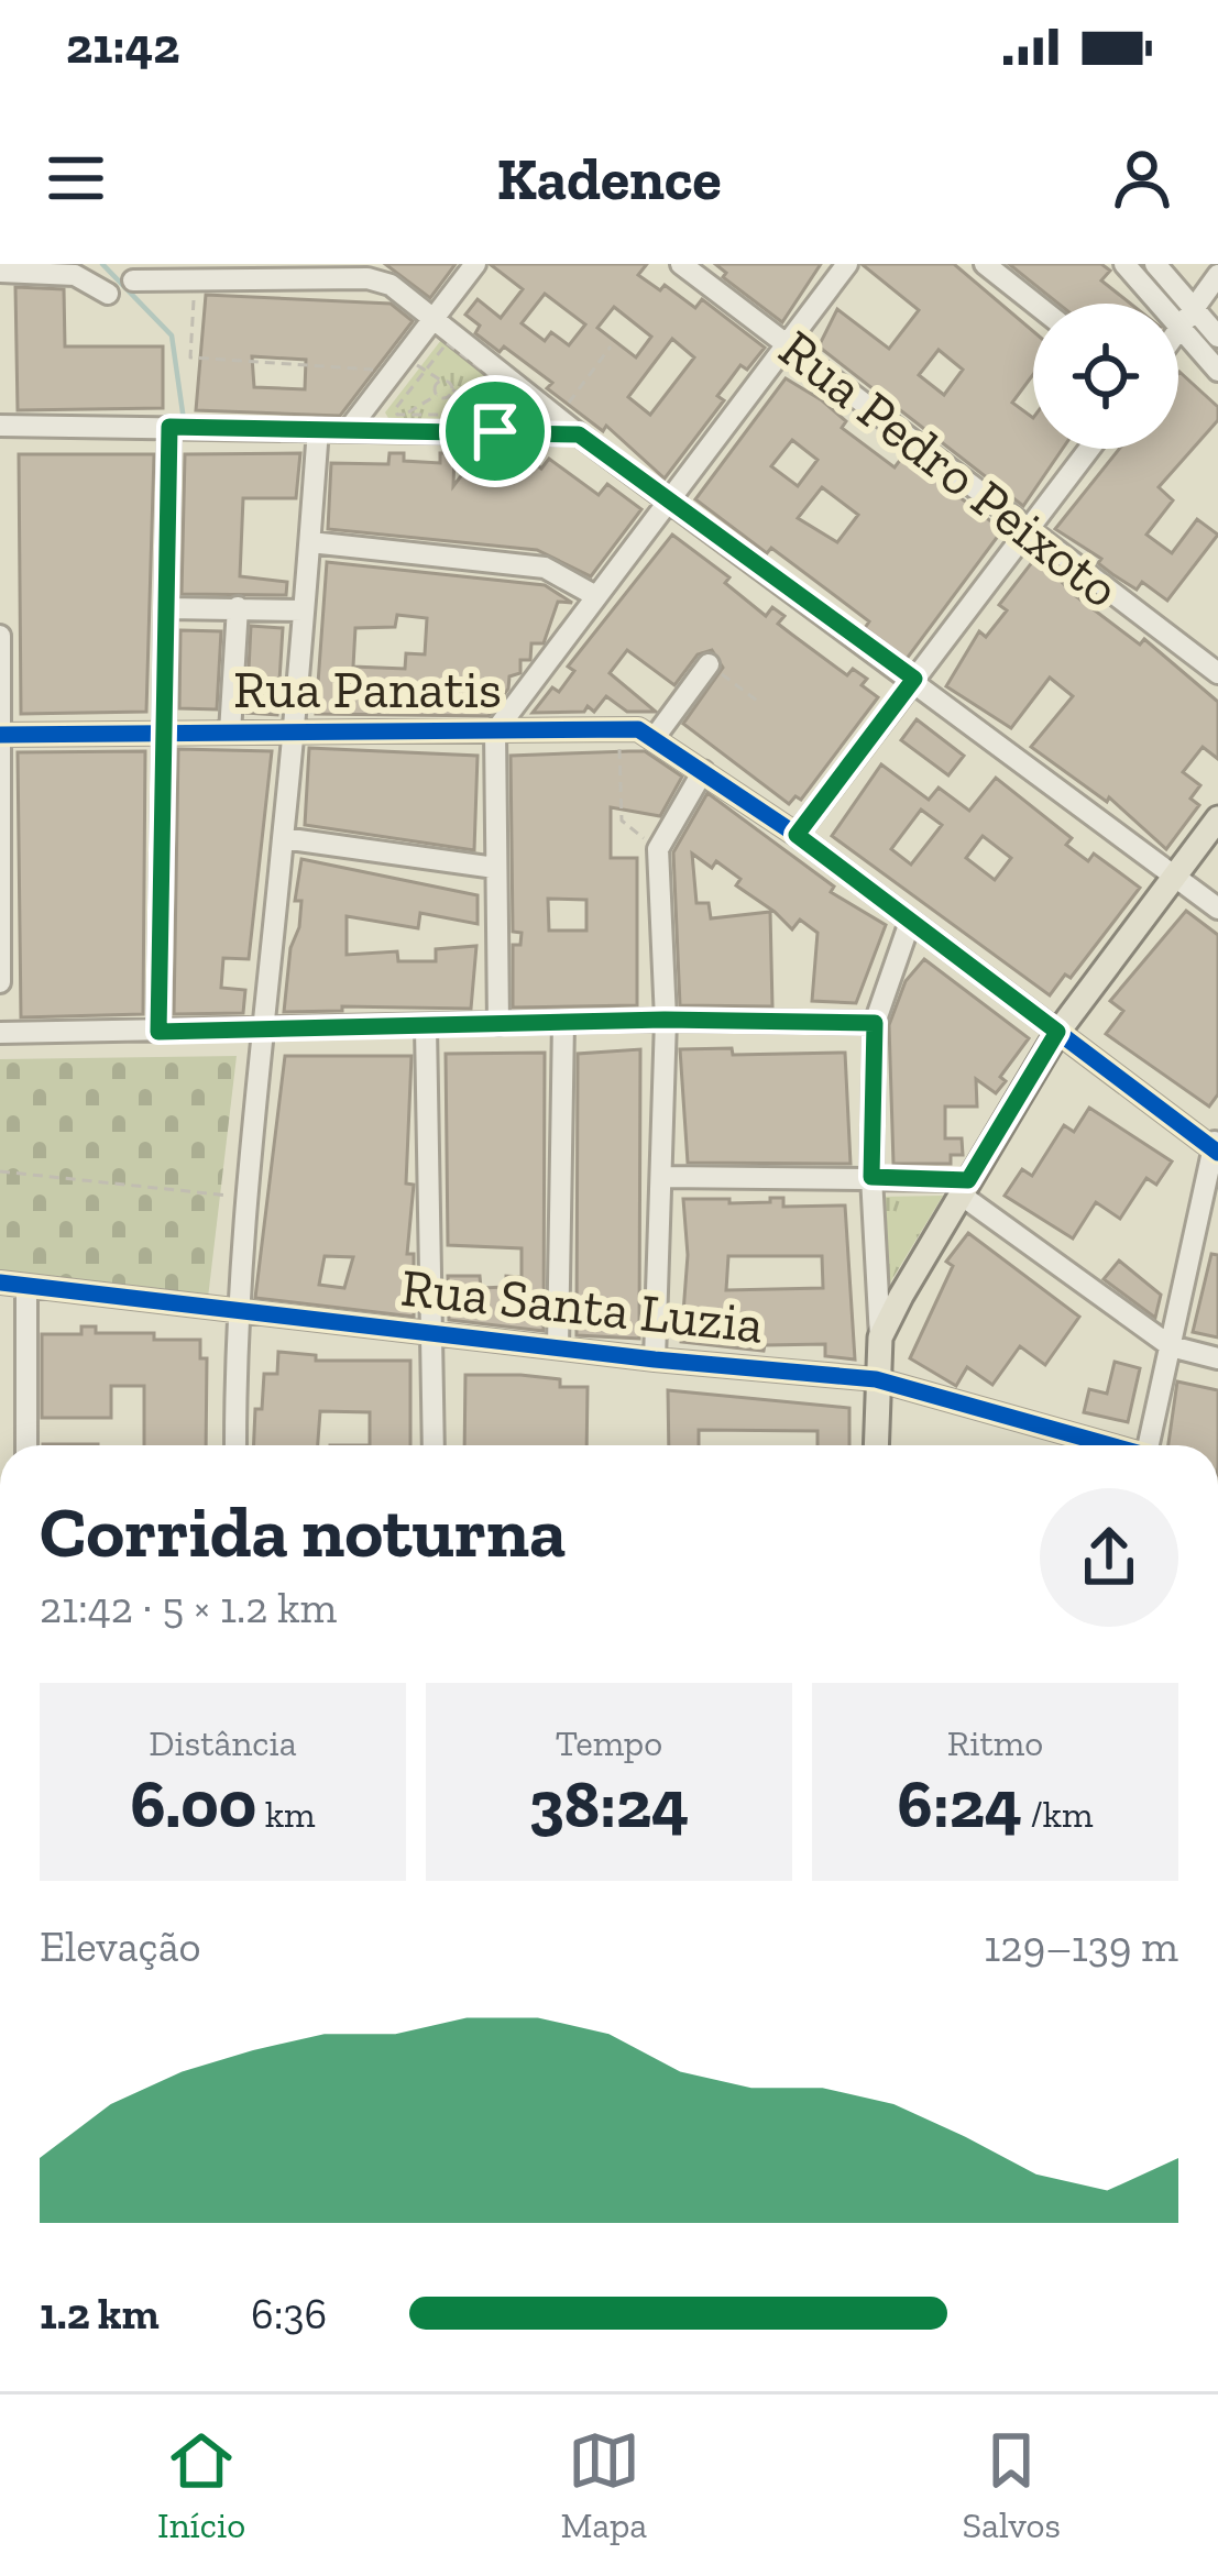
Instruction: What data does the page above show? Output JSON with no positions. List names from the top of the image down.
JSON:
{
  "streets": {
    "street": ["Rua Pedro Peixoto", "Rua Panatis", "Rua Santa Luzia"]
  },
  "page": {
    "status": "21:42",
    "header": "Kadence",
    "heading": ["Corrida noturna", "21:42 · 5 × 1.2 km"],
    "stats": [
      ["Distância", "6.00 km"],
      ["Tempo", "38:24"],
      ["Ritmo", "6:24 /km"]
    ],
    "chart": ["Elevação", "129–139 m"],
    "list": [
      {
        "name": "1.2 km",
        "note": "6:36"
      }
    ],
    "tabs": ["Início", "Mapa", "Salvos"]
  }
}
